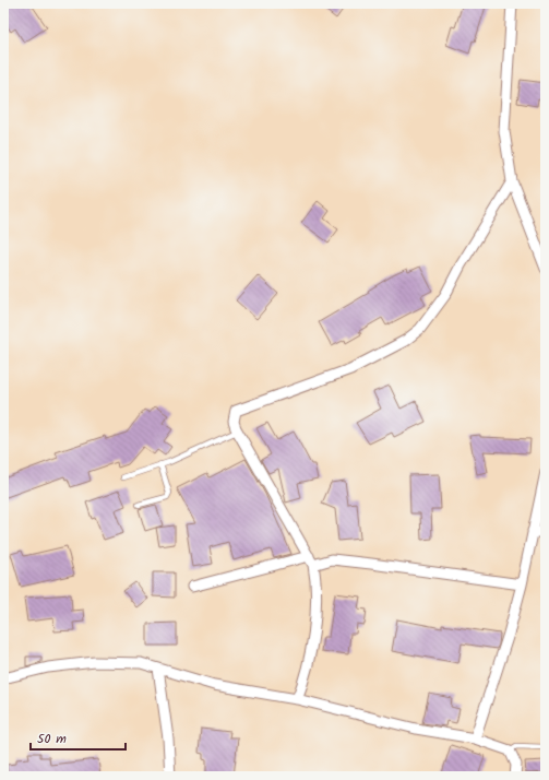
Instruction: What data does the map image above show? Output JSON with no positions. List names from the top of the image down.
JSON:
{
  "scale_bar": "50 m"
}
